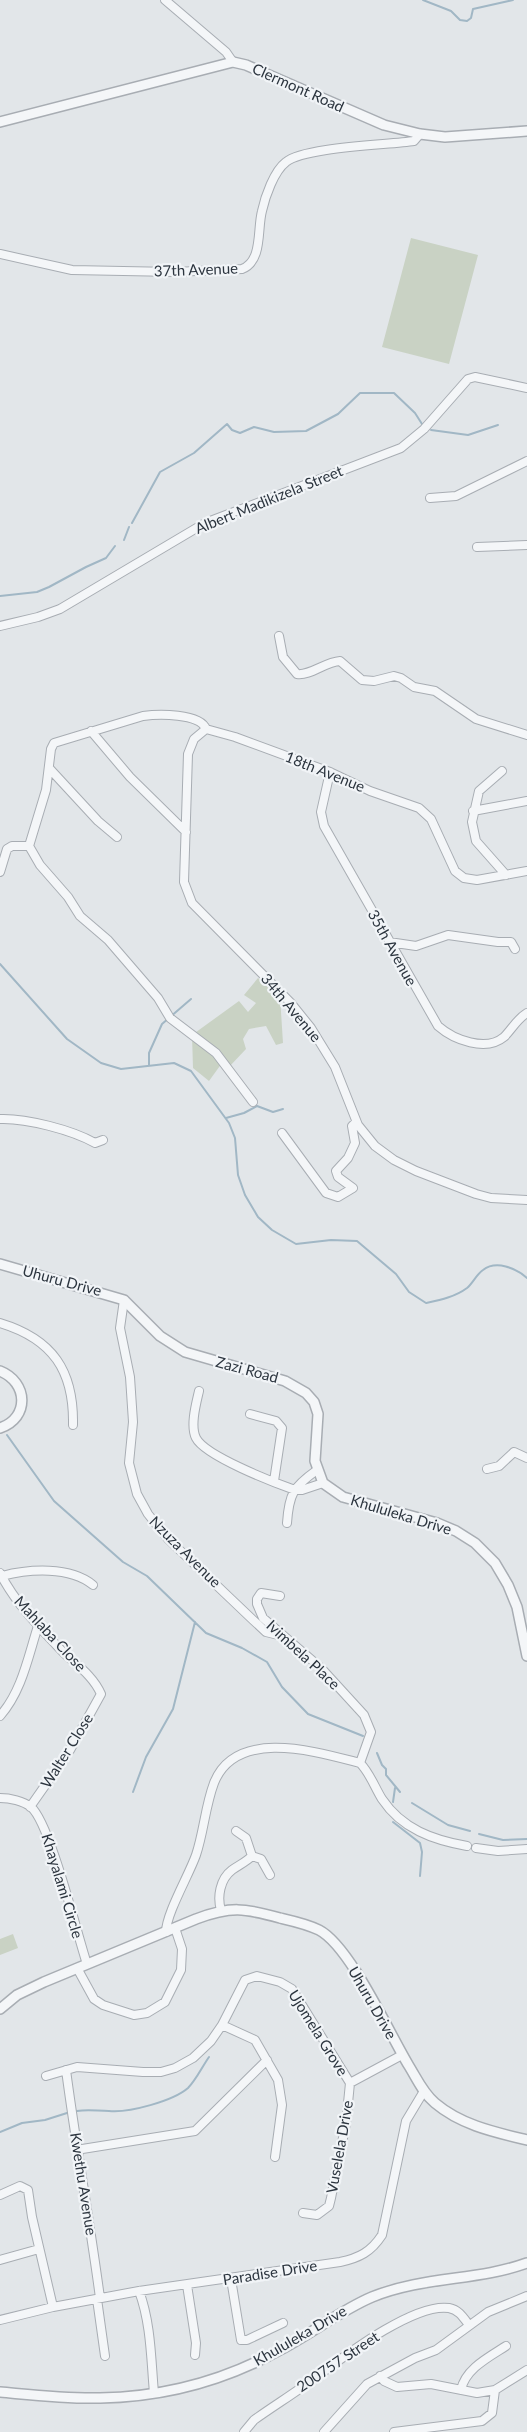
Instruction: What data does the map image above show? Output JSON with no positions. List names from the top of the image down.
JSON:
{
  "streets": {
    "street": [
      "Clermont Road",
      "37th Avenue",
      "Albert Madikizela Street",
      "18th Avenue",
      "35th Avenue",
      "34th Avenue",
      "Uhuru Drive",
      "Zazi Road",
      "Khululeka Drive",
      "Nzuza Avenue",
      "Mahlaba Close",
      "Ivimbela Place",
      "Walter Close",
      "Khayalami Circle",
      "Ujomela Grove",
      "Vuselela Drive",
      "Kwethu Avenue",
      "Paradise Drive",
      "200757 Street"
    ]
  },
  "crossings": [
    ["Clermont Road", "37th Avenue"],
    ["18th Avenue", "35th Avenue"],
    ["18th Avenue", "34th Avenue"],
    ["Uhuru Drive", "Zazi Road"],
    ["Uhuru Drive", "Nzuza Avenue"],
    ["Uhuru Drive", "Khayalami Circle"],
    ["Uhuru Drive", "Vuselela Drive"],
    ["Uhuru Drive", "Paradise Drive"],
    ["Zazi Road", "Nzuza Avenue"],
    ["Nzuza Avenue", "Ivimbela Place"],
    ["Mahlaba Close", "Walter Close"],
    ["Walter Close", "Khayalami Circle"],
    ["Ujomela Grove", "Vuselela Drive"],
    ["Ujomela Grove", "Kwethu Avenue"],
    ["Kwethu Avenue", "Paradise Drive"]
  ]
}
